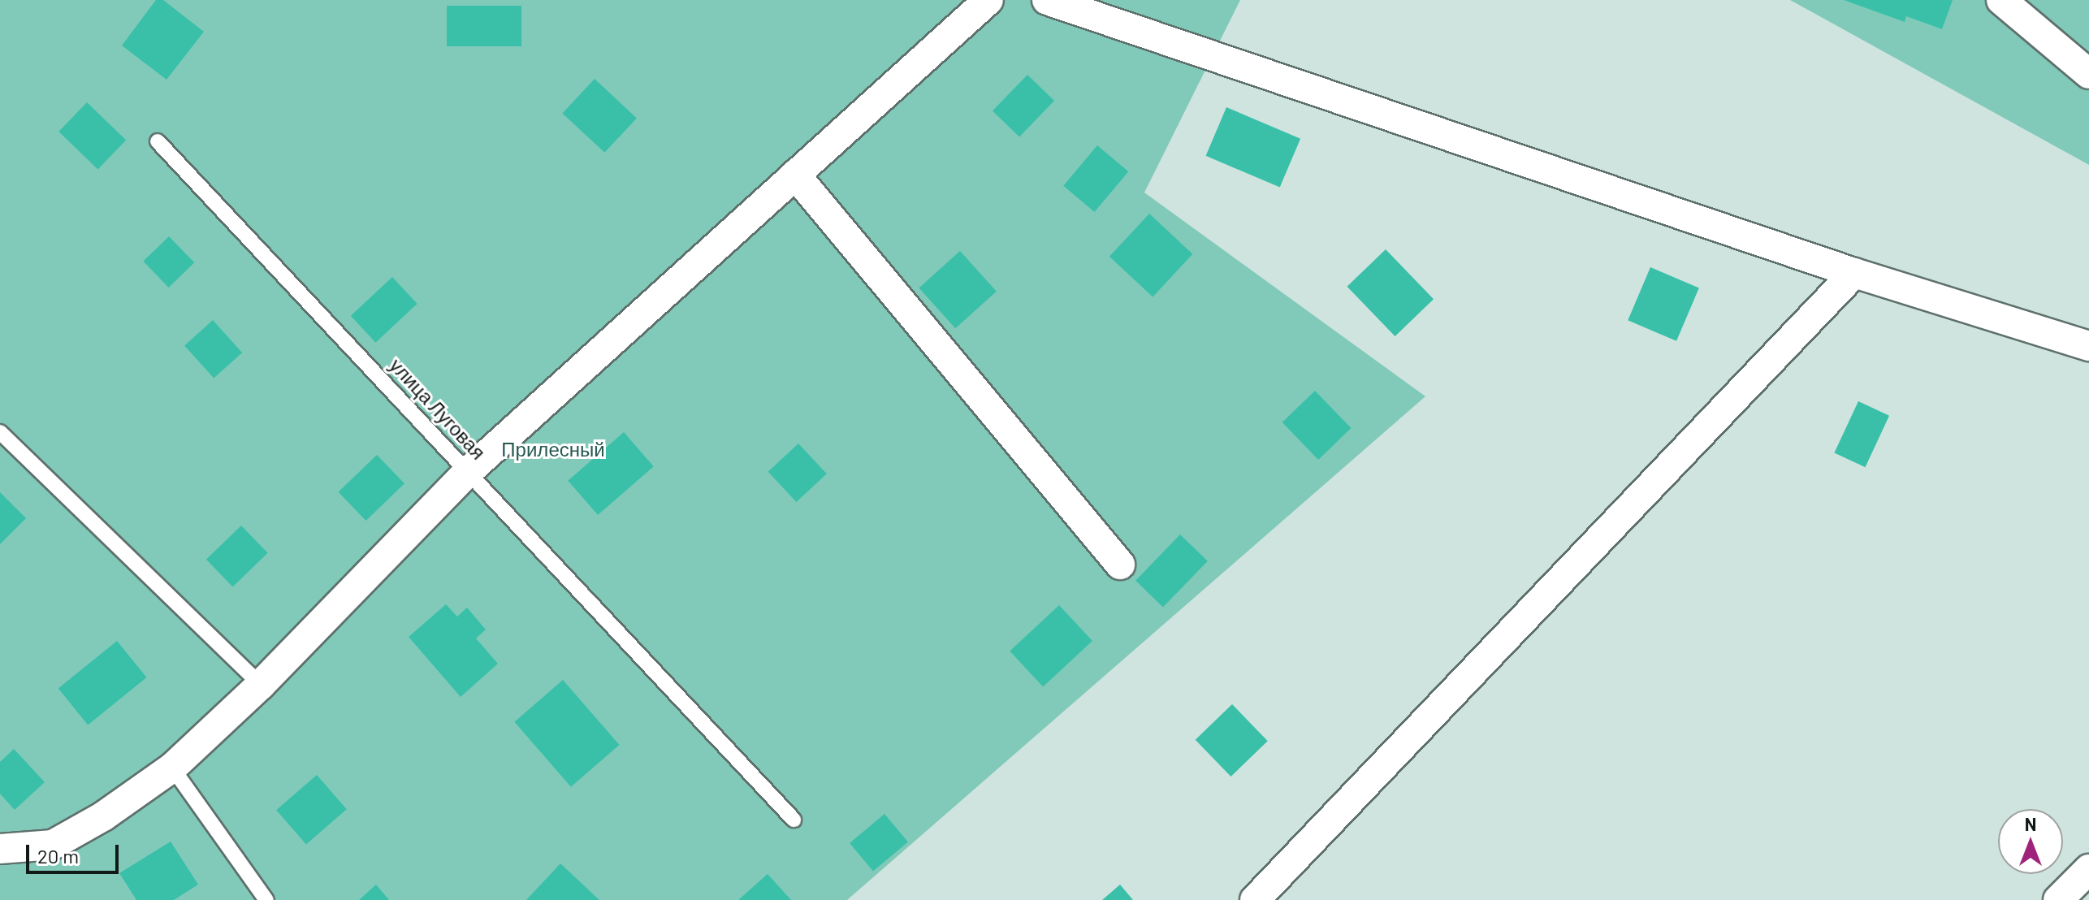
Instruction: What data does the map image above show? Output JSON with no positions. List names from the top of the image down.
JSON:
{
  "streets": {
    "lane": ["улица Луговая"]
  },
  "parks": ["Прилесный"],
  "scale_bar": "20 m",
  "north": "top"
}
